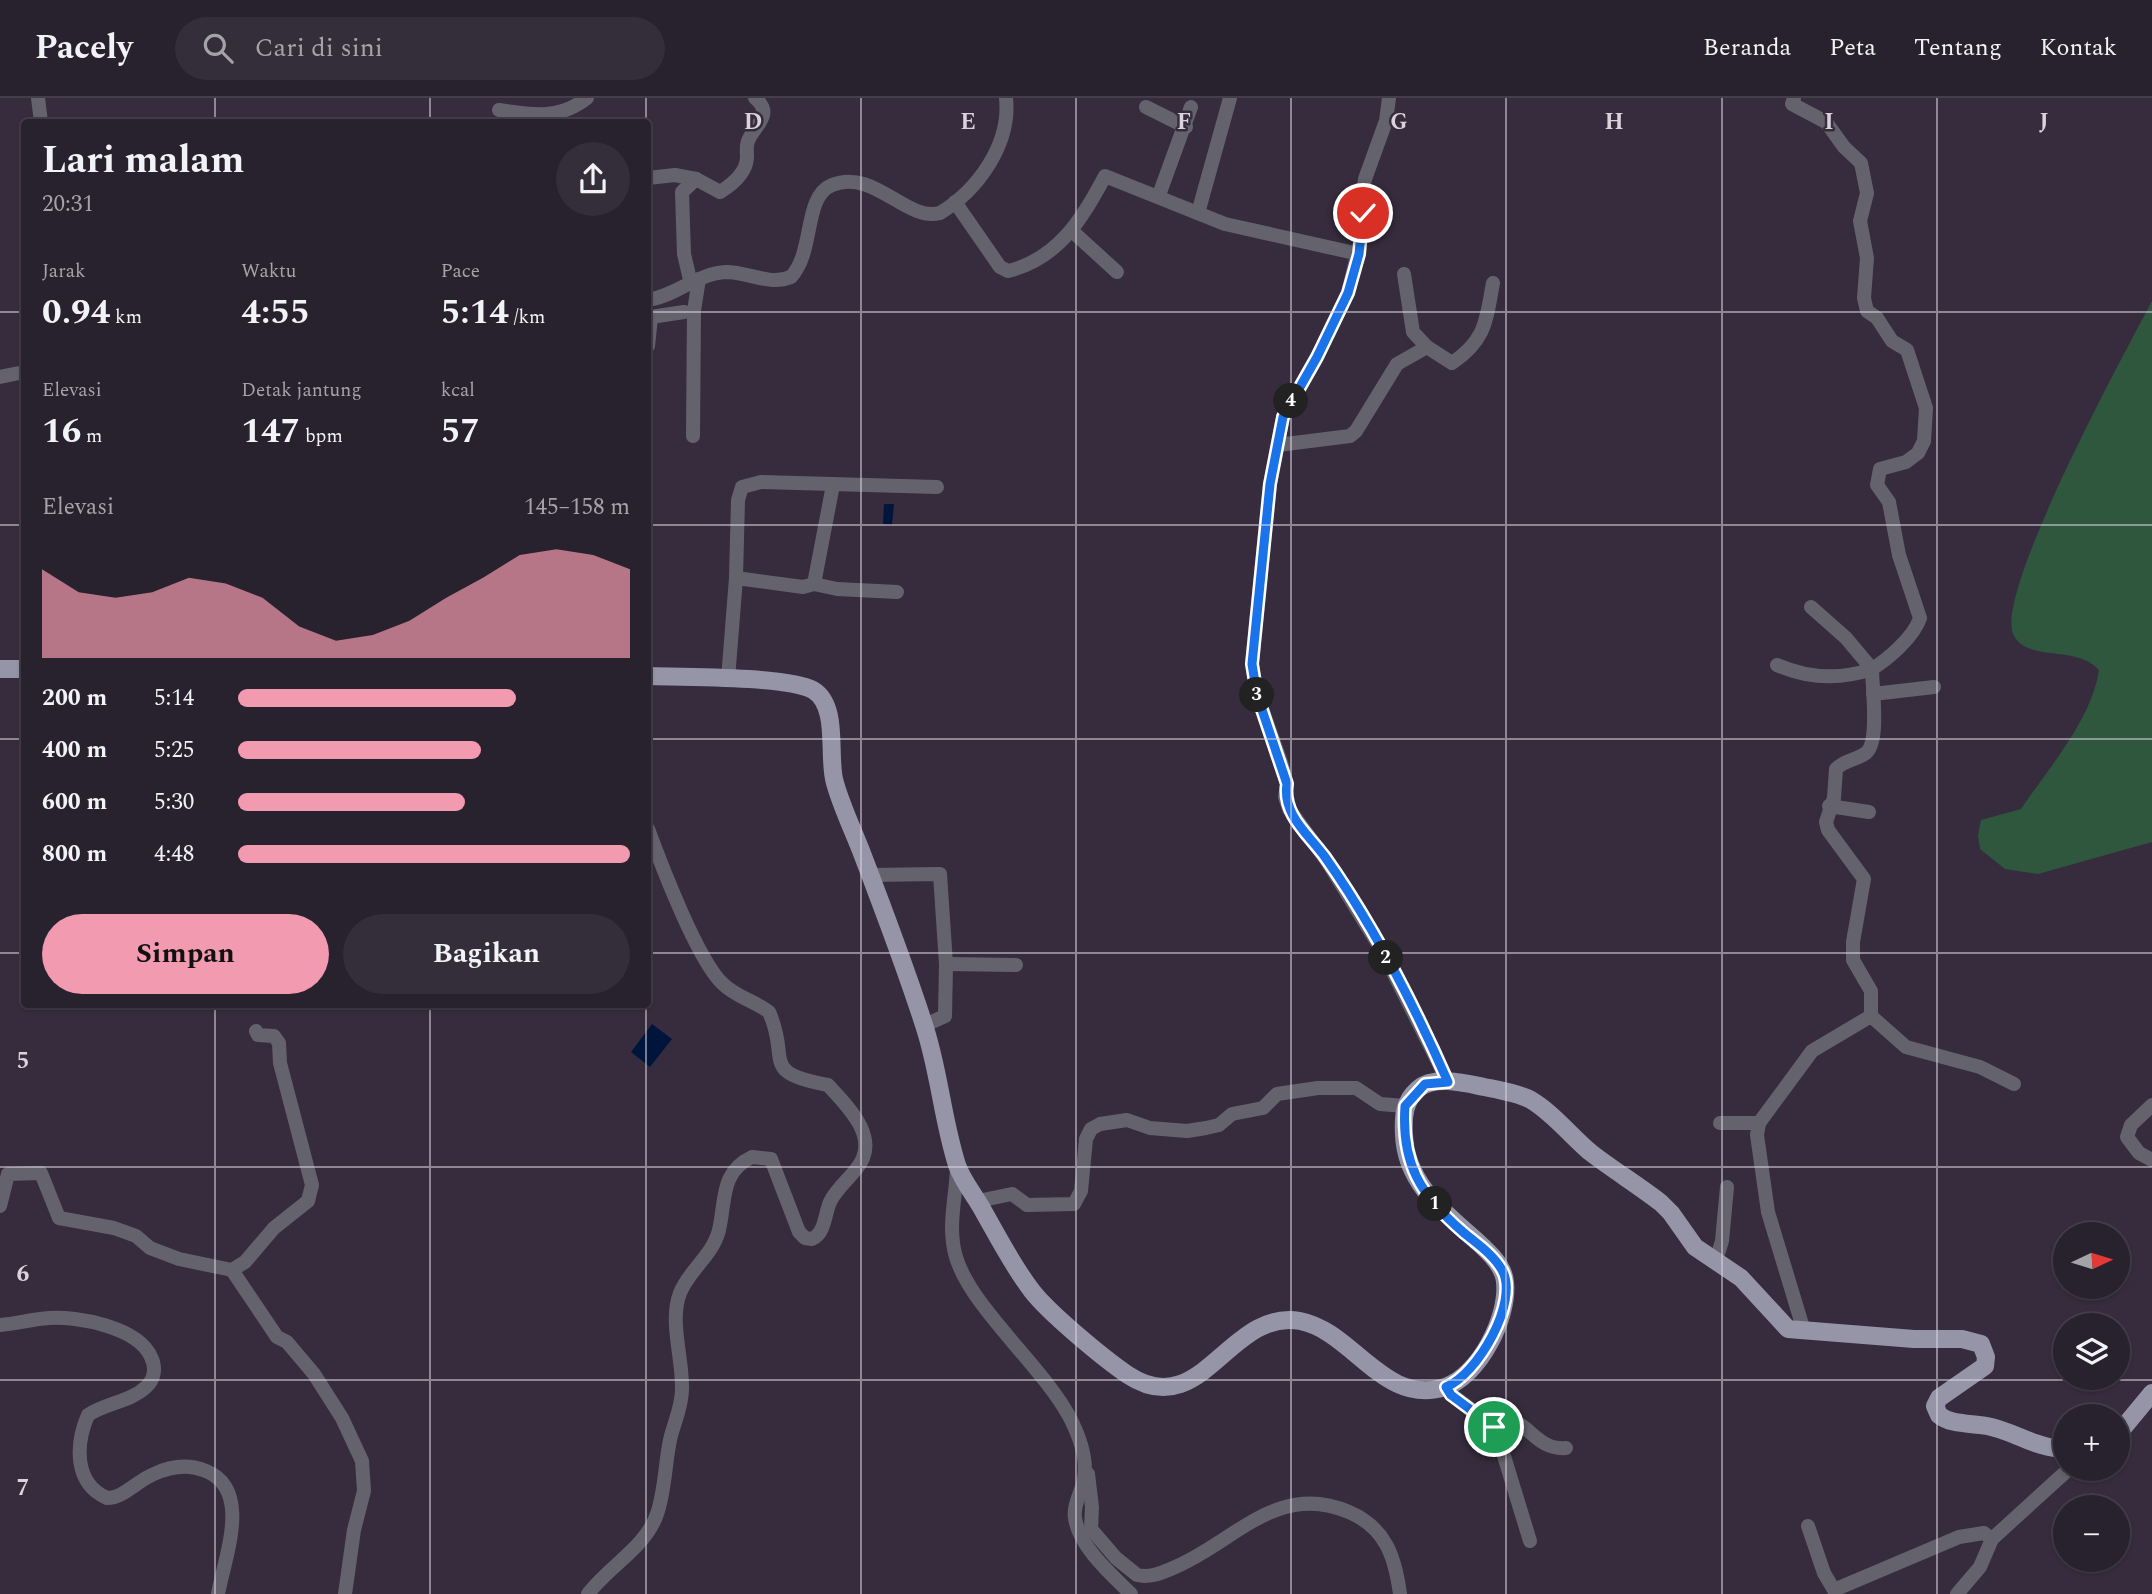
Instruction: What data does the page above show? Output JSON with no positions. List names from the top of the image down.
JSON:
{
  "north": "right",
  "page": {
    "header": "Pacely",
    "search": "Cari di sini",
    "nav": [
      "Beranda",
      "Peta",
      "Tentang",
      "Kontak"
    ],
    "heading": ["Lari malam", "20:31"],
    "stats": [
      ["Jarak", "0.94 km"],
      ["Waktu", "4:55"],
      ["Pace", "5:14 /km"],
      ["Elevasi", "16 m"],
      ["Detak jantung", "147 bpm"],
      ["kcal", "57"]
    ],
    "pins": [
      "4",
      "3",
      "2",
      "1"
    ],
    "chart": ["Elevasi", "145–158 m"],
    "list": [
      {
        "name": "200 m",
        "note": "5:14"
      },
      {
        "name": "400 m",
        "note": "5:25"
      },
      {
        "name": "600 m",
        "note": "5:30"
      },
      {
        "name": "800 m",
        "note": "4:48"
      }
    ],
    "buttons": ["Simpan", "Bagikan"],
    "map_buttons": ["+", "−"]
  },
  "grid": {
    "columns": [
      "D",
      "E",
      "F",
      "G",
      "H",
      "I",
      "J"
    ],
    "rows": ["5", "6", "7"]
  }
}
